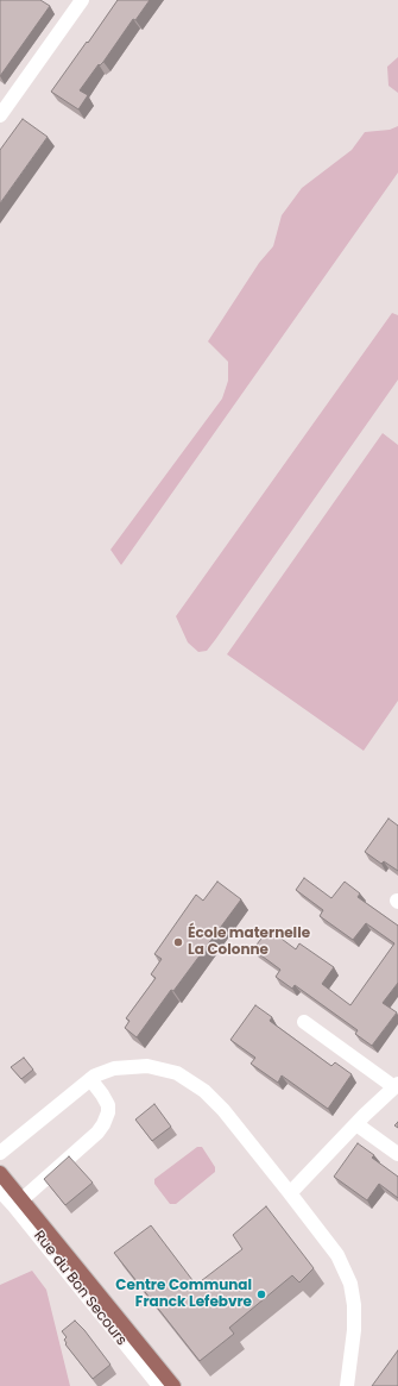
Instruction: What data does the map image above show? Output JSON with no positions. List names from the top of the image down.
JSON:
{
  "streets": {
    "main road": ["Rue du Bon Secours"]
  },
  "places": ["École maternelle La Colonne", "Centre Communal Franck Lefebvre"]
}
